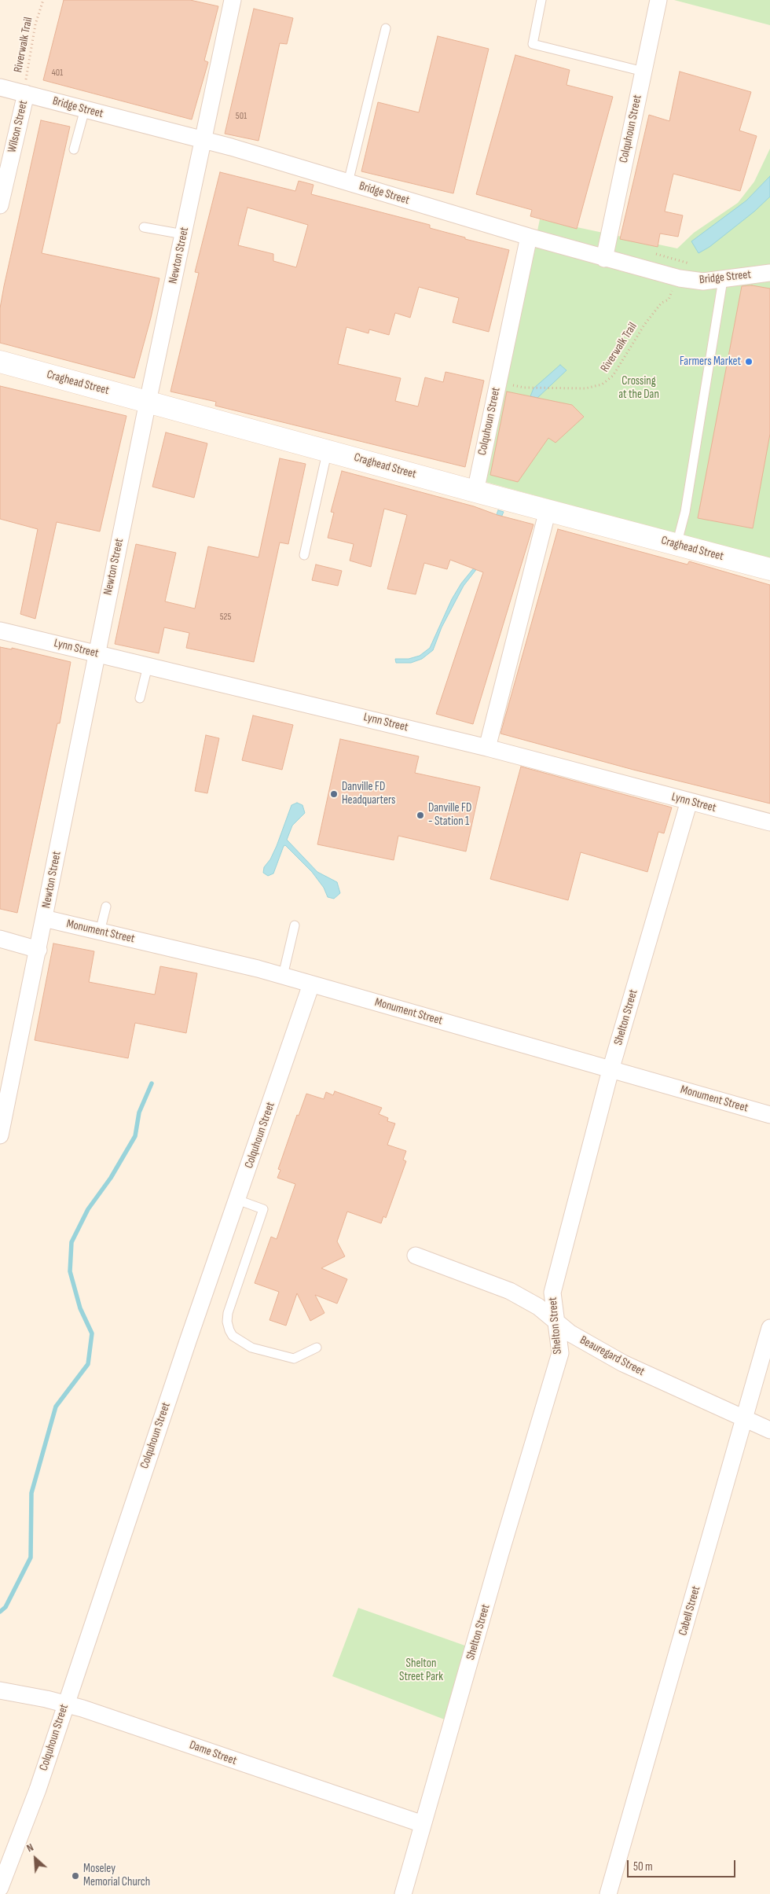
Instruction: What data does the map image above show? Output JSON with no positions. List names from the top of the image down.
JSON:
{
  "streets": {
    "main road": ["Craghead Street"],
    "street": [
      "Bridge Street",
      "Wilson Street",
      "Colquhoun Street",
      "Newton Street",
      "Lynn Street",
      "Monument Street",
      "Shelton Street",
      "Beauregard Street",
      "Cabell Street",
      "Dame Street"
    ],
    "path": ["Riverwalk Trail"]
  },
  "crossings": [
    ["Riverwalk Trail", "Bridge Street"],
    ["Riverwalk Trail", "Wilson Street"],
    ["Bridge Street", "Wilson Street"],
    ["Bridge Street", "Colquhoun Street"],
    ["Bridge Street", "Newton Street"],
    ["Colquhoun Street", "Craghead Street"],
    ["Colquhoun Street", "Monument Street"],
    ["Colquhoun Street", "Dame Street"],
    ["Newton Street", "Craghead Street"],
    ["Newton Street", "Lynn Street"],
    ["Newton Street", "Monument Street"],
    ["Lynn Street", "Shelton Street"],
    ["Monument Street", "Shelton Street"],
    ["Shelton Street", "Beauregard Street"],
    ["Shelton Street", "Dame Street"],
    ["Beauregard Street", "Cabell Street"]
  ],
  "parks": ["Crossing at the Dan", "Shelton Street Park"],
  "places": [
    "Farmers Market",
    "Danville FD Headquarters",
    "Danville FD - Station 1",
    "Moseley Memorial Church"
  ],
  "house_numbers": ["401", "501", "525"],
  "scale_bar": "50 m",
  "north": "top left"
}
